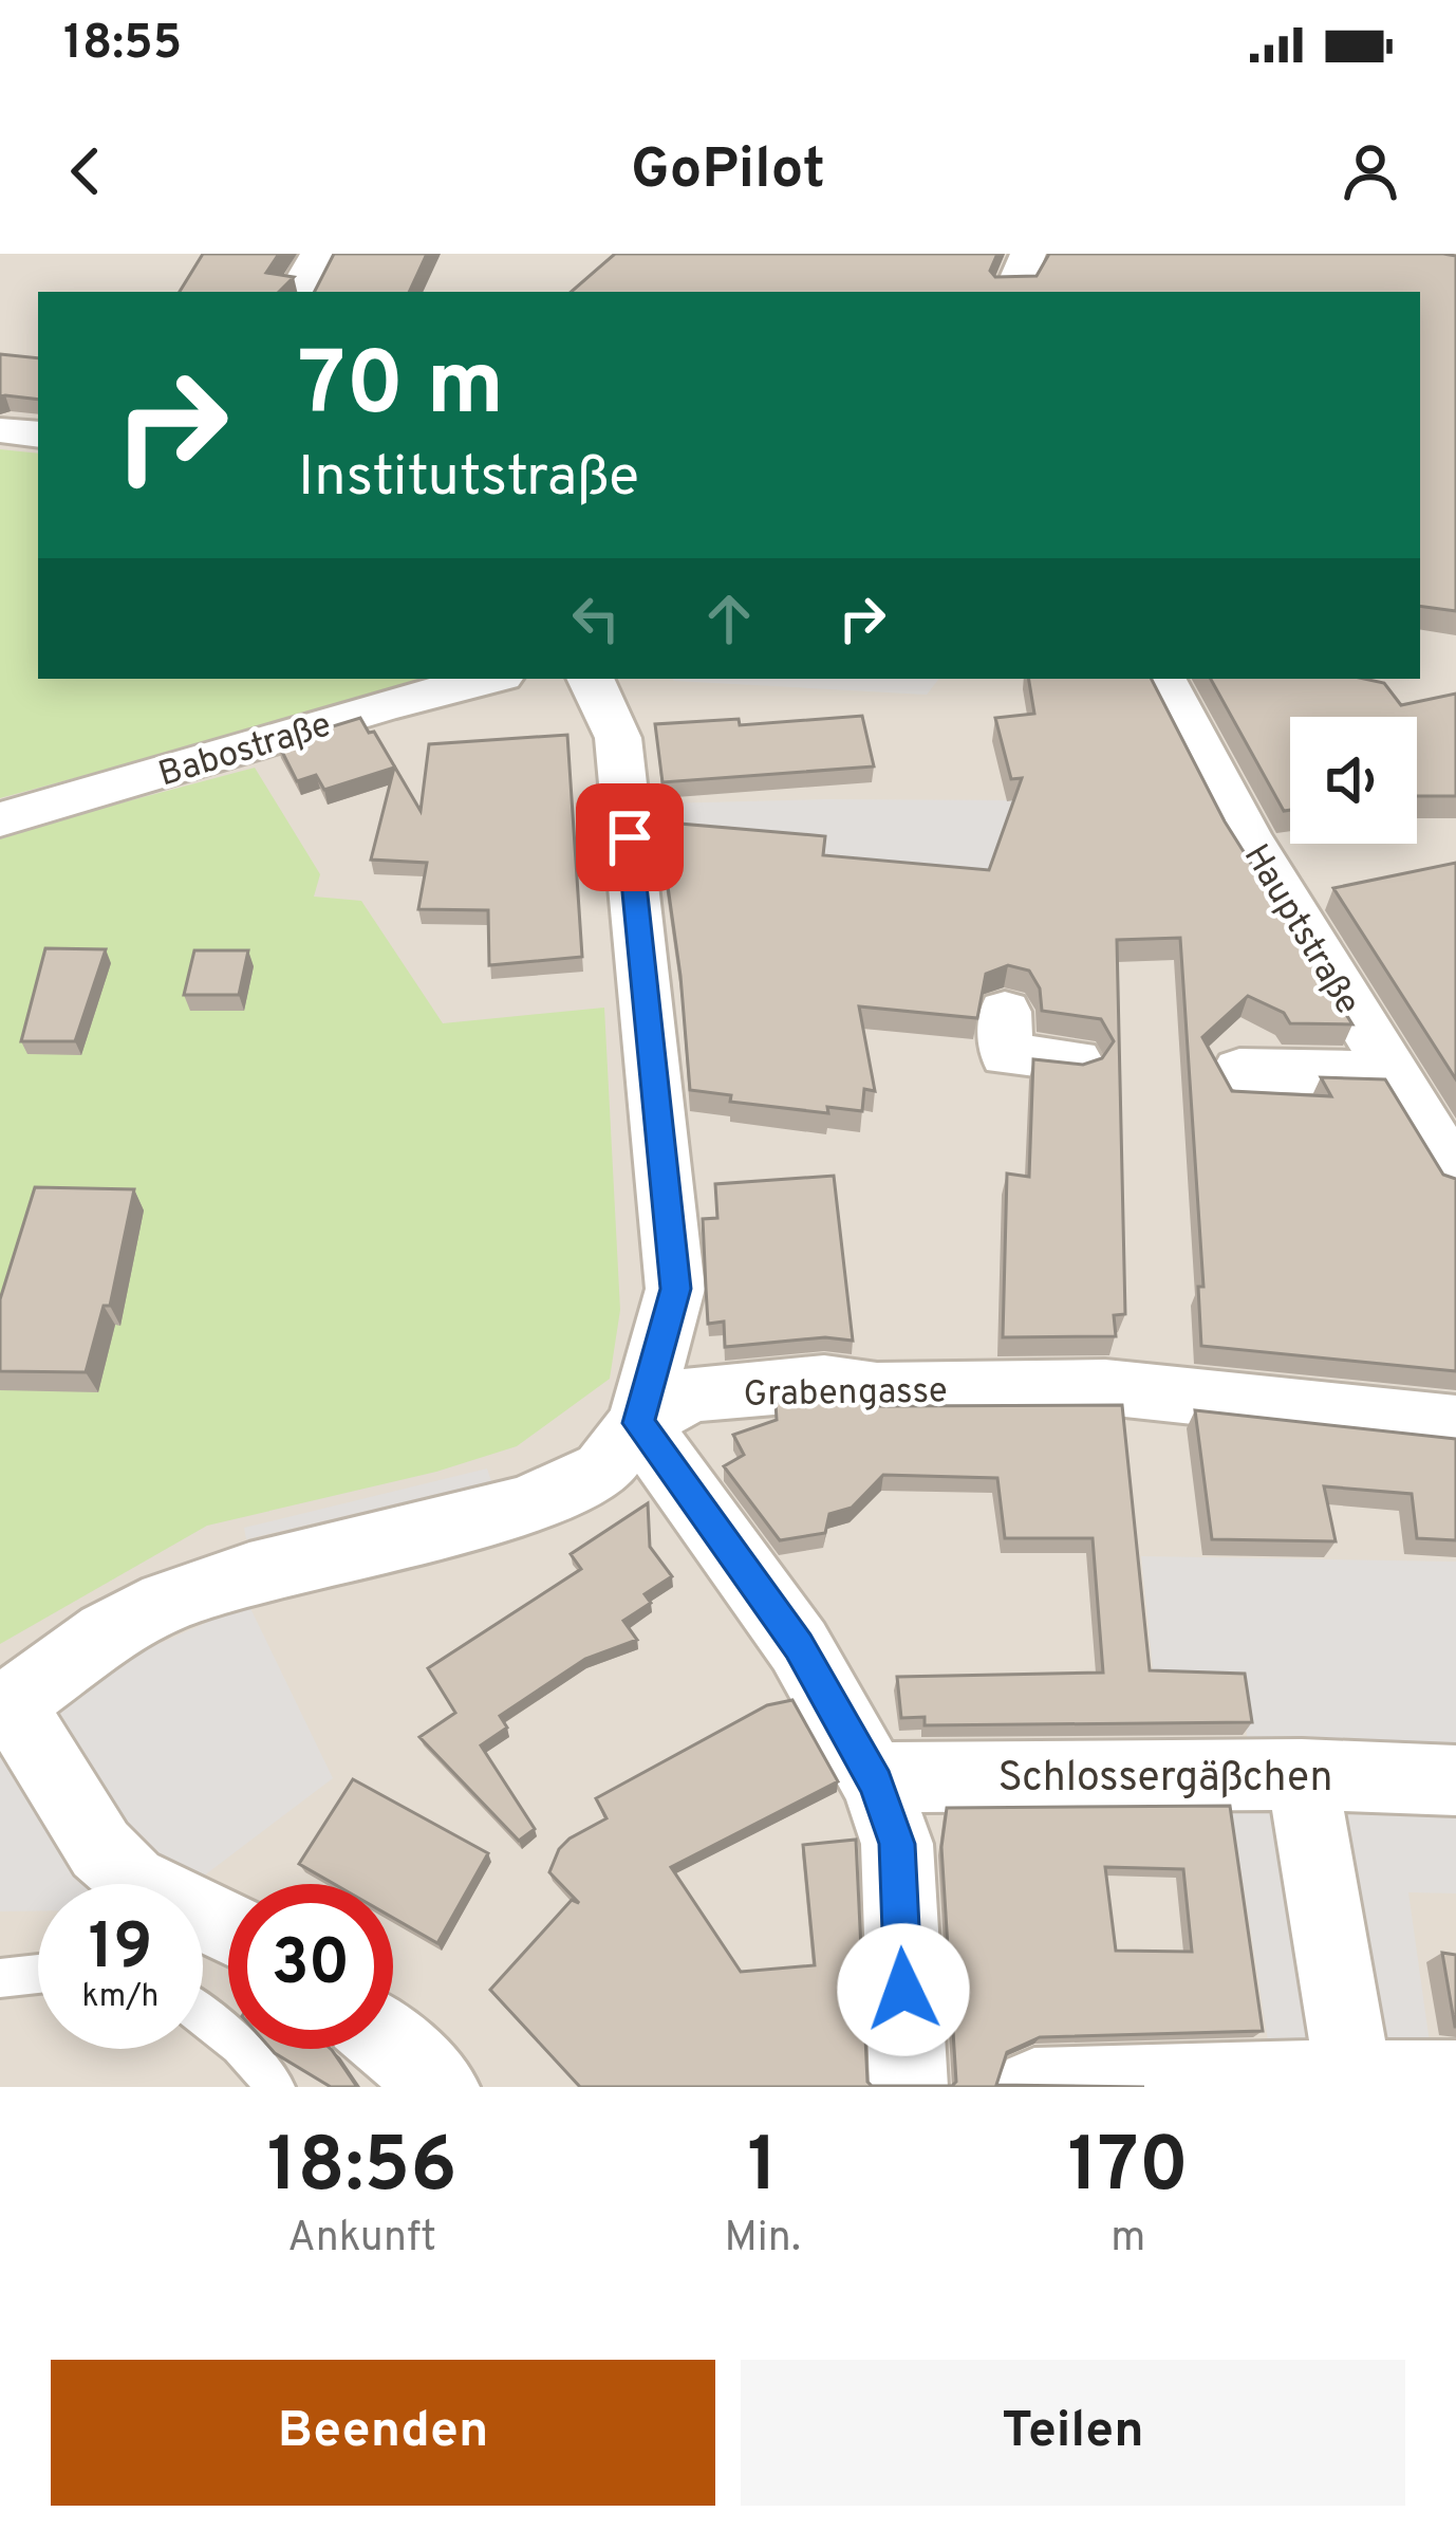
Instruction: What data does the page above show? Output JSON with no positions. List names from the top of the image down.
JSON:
{
  "streets": {
    "street": [
      "Babostraße",
      "Hauptstraße",
      "Grabengasse",
      "Schlossergäßchen"
    ]
  },
  "page": {
    "status": "18:55",
    "header": "GoPilot",
    "turn": ["70 m", "Institutstraße"],
    "speed": "19 km/h",
    "limit": "30",
    "eta": [
      "18:56",
      "Ankunft",
      "1",
      "Min.",
      "170",
      "m"
    ],
    "buttons": ["Beenden", "Teilen"]
  }
}
